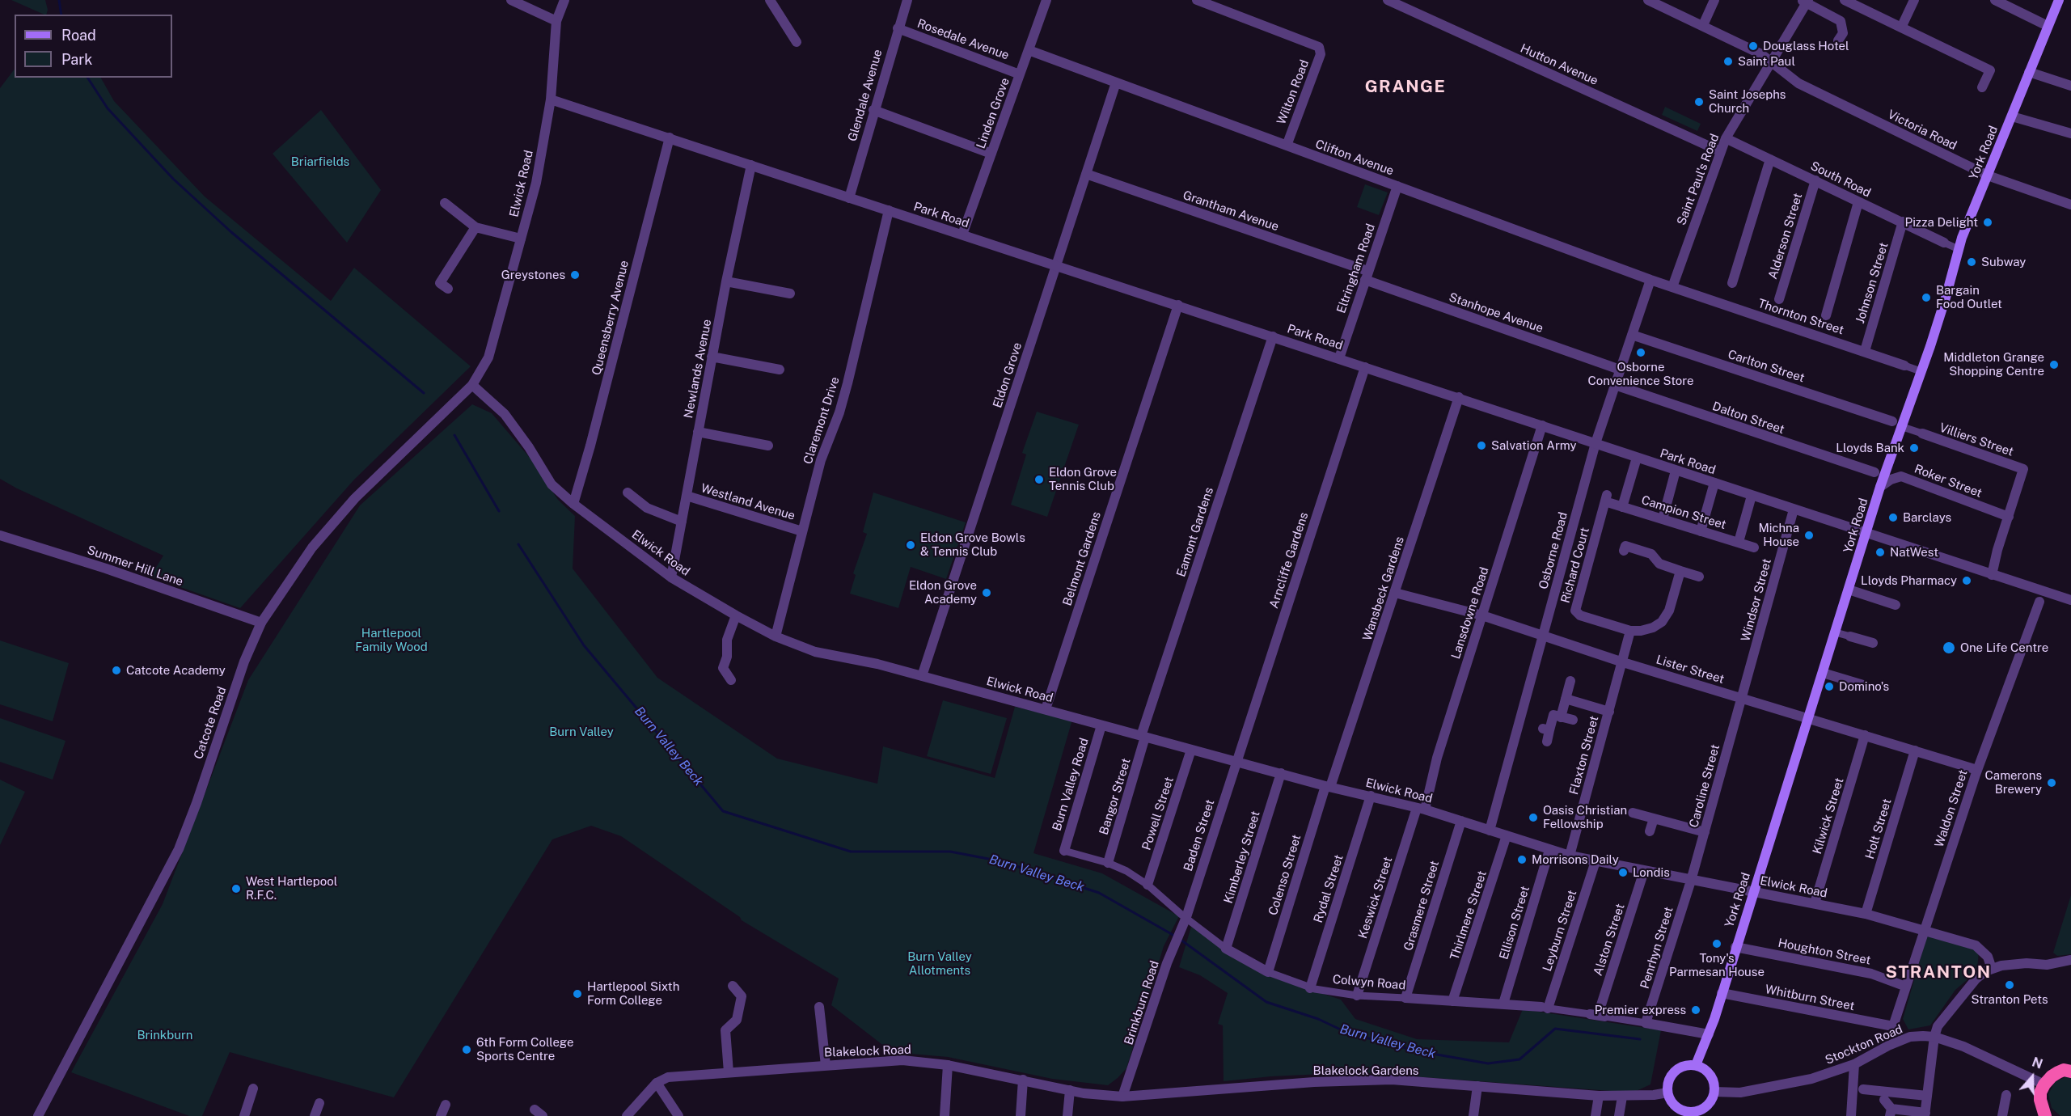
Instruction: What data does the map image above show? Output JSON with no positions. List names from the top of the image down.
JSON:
{
  "streets": {
    "main road": ["York Road"],
    "street": [
      "Rosedale Avenue",
      "Hutton Avenue",
      "Wilton Road",
      "Glendale Avenue",
      "Linden Grove",
      "Victoria Road",
      "Clifton Avenue",
      "Saint Paul's Road",
      "South Road",
      "Elwick Road",
      "Grantham Avenue",
      "Park Road",
      "Alderson Street",
      "Eltringham Road",
      "Johnson Street",
      "Stanhope Avenue",
      "Thornton Street",
      "Queensberry Avenue",
      "Carlton Street",
      "Newlands Avenue",
      "Eldon Grove",
      "Dalton Street",
      "Claremont Drive",
      "Villiers Street",
      "Roker Street",
      "Westland Avenue",
      "Campion Street",
      "Eamont Gardens",
      "Osborne Road",
      "Belmont Gardens",
      "Arncliffe Gardens",
      "Richard Court",
      "Summer Hill Lane",
      "Wansbeck Gardens",
      "Windsor Street",
      "Lansdowne Road",
      "Lister Street",
      "Catcote Road",
      "Flaxton Street",
      "Burn Valley Road",
      "Caroline Street",
      "Bangor Street",
      "Waldon Street",
      "Powell Street",
      "Kilwick Street",
      "Holt Street",
      "Baden Street",
      "Kimberley Street",
      "Colenso Street",
      "Rydal Street",
      "Keswick Street",
      "Grasmere Street",
      "Thirlmere Street",
      "Ellison Street",
      "Leyburn Street",
      "Alston Street",
      "Penrhyn Street",
      "Houghton Street",
      "Colwyn Road",
      "Whitburn Street",
      "Brinkburn Road",
      "Stockton Road",
      "Blakelock Road",
      "Blakelock Gardens"
    ]
  },
  "crossings": [
    ["Rosedale Avenue", "Glendale Avenue"],
    ["Rosedale Avenue", "Linden Grove"],
    ["Hutton Avenue", "Saint Paul's Road"],
    ["Wilton Road", "Clifton Avenue"],
    ["Glendale Avenue", "Park Road"],
    ["Linden Grove", "Clifton Avenue"],
    ["Linden Grove", "Park Road"],
    ["Victoria Road", "York Road"],
    ["Victoria Road", "Saint Paul's Road"],
    ["York Road", "Elwick Road"],
    ["York Road", "Park Road"],
    ["York Road", "Thornton Street"],
    ["York Road", "Carlton Street"],
    ["York Road", "Roker Street"],
    ["York Road", "Lister Street"],
    ["York Road", "Houghton Street"],
    ["York Road", "Colwyn Road"],
    ["York Road", "Whitburn Street"],
    ["York Road", "Stockton Road"],
    ["York Road", "Blakelock Gardens"],
    ["Clifton Avenue", "Saint Paul's Road"],
    ["Clifton Avenue", "Eltringham Road"],
    ["Clifton Avenue", "Thornton Street"],
    ["Clifton Avenue", "Eldon Grove"],
    ["Clifton Avenue", "Osborne Road"],
    ["Saint Paul's Road", "South Road"],
    ["Saint Paul's Road", "Thornton Street"],
    ["South Road", "Alderson Street"],
    ["South Road", "Johnson Street"],
    ["Elwick Road", "Park Road"],
    ["Elwick Road", "Queensberry Avenue"],
    ["Elwick Road", "Newlands Avenue"],
    ["Elwick Road", "Eldon Grove"],
    ["Elwick Road", "Claremont Drive"],
    ["Elwick Road", "Eamont Gardens"],
    ["Elwick Road", "Osborne Road"],
    ["Elwick Road", "Belmont Gardens"],
    ["Elwick Road", "Arncliffe Gardens"],
    ["Elwick Road", "Wansbeck Gardens"],
    ["Elwick Road", "Lansdowne Road"],
    ["Elwick Road", "Catcote Road"],
    ["Elwick Road", "Flaxton Street"],
    ["Elwick Road", "Burn Valley Road"],
    ["Elwick Road", "Caroline Street"],
    ["Elwick Road", "Bangor Street"],
    ["Elwick Road", "Waldon Street"],
    ["Elwick Road", "Powell Street"],
    ["Elwick Road", "Kilwick Street"],
    ["Elwick Road", "Holt Street"],
    ["Elwick Road", "Baden Street"],
    ["Elwick Road", "Kimberley Street"],
    ["Elwick Road", "Colenso Street"],
    ["Elwick Road", "Rydal Street"],
    ["Elwick Road", "Keswick Street"],
    ["Elwick Road", "Grasmere Street"],
    ["Elwick Road", "Thirlmere Street"],
    ["Elwick Road", "Ellison Street"],
    ["Elwick Road", "Leyburn Street"],
    ["Elwick Road", "Alston Street"],
    ["Elwick Road", "Penrhyn Street"],
    ["Grantham Avenue", "Eltringham Road"],
    ["Grantham Avenue", "Stanhope Avenue"],
    ["Grantham Avenue", "Eldon Grove"],
    ["Park Road", "Eltringham Road"],
    ["Park Road", "Queensberry Avenue"],
    ["Park Road", "Newlands Avenue"],
    ["Park Road", "Eldon Grove"],
    ["Park Road", "Claremont Drive"],
    ["Park Road", "Campion Street"],
    ["Park Road", "Eamont Gardens"],
    ["Park Road", "Osborne Road"],
    ["Park Road", "Belmont Gardens"],
    ["Park Road", "Arncliffe Gardens"],
    ["Park Road", "Wansbeck Gardens"],
    ["Park Road", "Windsor Street"],
    ["Park Road", "Lansdowne Road"],
    ["Eltringham Road", "Stanhope Avenue"],
    ["Johnson Street", "Thornton Street"],
    ["Stanhope Avenue", "Osborne Road"],
    ["Carlton Street", "Osborne Road"],
    ["Newlands Avenue", "Westland Avenue"],
    ["Dalton Street", "Osborne Road"],
    ["Claremont Drive", "Westland Avenue"],
    ["Villiers Street", "Roker Street"],
    ["Campion Street", "Richard Court"],
    ["Eamont Gardens", "Bangor Street"],
    ["Osborne Road", "Lister Street"],
    ["Arncliffe Gardens", "Baden Street"],
    ["Richard Court", "Flaxton Street"],
    ["Summer Hill Lane", "Catcote Road"],
    ["Wansbeck Gardens", "Lister Street"],
    ["Wansbeck Gardens", "Colenso Street"],
    ["Windsor Street", "Lister Street"],
    ["Windsor Street", "Caroline Street"],
    ["Lansdowne Road", "Lister Street"],
    ["Lansdowne Road", "Keswick Street"],
    ["Lister Street", "Flaxton Street"],
    ["Lister Street", "Caroline Street"],
    ["Lister Street", "Waldon Street"],
    ["Lister Street", "Kilwick Street"],
    ["Lister Street", "Holt Street"],
    ["Burn Valley Road", "Colwyn Road"],
    ["Caroline Street", "Penrhyn Street"],
    ["Bangor Street", "Colwyn Road"],
    ["Waldon Street", "Houghton Street"],
    ["Waldon Street", "Whitburn Street"],
    ["Powell Street", "Colwyn Road"],
    ["Baden Street", "Colwyn Road"],
    ["Baden Street", "Brinkburn Road"],
    ["Kimberley Street", "Colwyn Road"],
    ["Colenso Street", "Colwyn Road"],
    ["Rydal Street", "Colwyn Road"],
    ["Keswick Street", "Colwyn Road"],
    ["Grasmere Street", "Colwyn Road"],
    ["Thirlmere Street", "Colwyn Road"],
    ["Ellison Street", "Colwyn Road"],
    ["Leyburn Street", "Colwyn Road"],
    ["Alston Street", "Colwyn Road"],
    ["Penrhyn Street", "Colwyn Road"],
    ["Colwyn Road", "Brinkburn Road"],
    ["Brinkburn Road", "Blakelock Road"],
    ["Brinkburn Road", "Blakelock Gardens"],
    ["Stockton Road", "Blakelock Gardens"],
    ["Blakelock Road", "Blakelock Gardens"]
  ],
  "districts": ["GRANGE", "STRANTON"],
  "water": ["Burn Valley Beck"],
  "parks": [
    "Briarfields",
    "Hartlepool Family Wood",
    "Burn Valley",
    "Burn Valley Allotments",
    "Brinkburn"
  ],
  "places": [
    "Douglass Hotel",
    "Saint Paul",
    "Saint Josephs Church",
    "Pizza Delight",
    "Subway",
    "Greystones",
    "Bargain Food Outlet",
    "Osborne Convenience Store",
    "Middleton Grange Shopping Centre",
    "Salvation Army",
    "Lloyds Bank",
    "Eldon Grove Tennis Club",
    "Barclays",
    "Michna House",
    "Eldon Grove Bowls & Tennis Club",
    "NatWest",
    "Lloyds Pharmacy",
    "Eldon Grove Academy",
    "One Life Centre",
    "Catcote Academy",
    "Domino's",
    "Camerons Brewery",
    "Oasis Christian Fellowship",
    "Morrisons Daily",
    "Londis",
    "West Hartlepool R.F.C.",
    "Tony's Parmesan House",
    "Stranton Pets",
    "Hartlepool Sixth Form College",
    "Premier express",
    "6th Form College Sports Centre"
  ],
  "legend": ["Road", "Park"],
  "north": "top"
}
